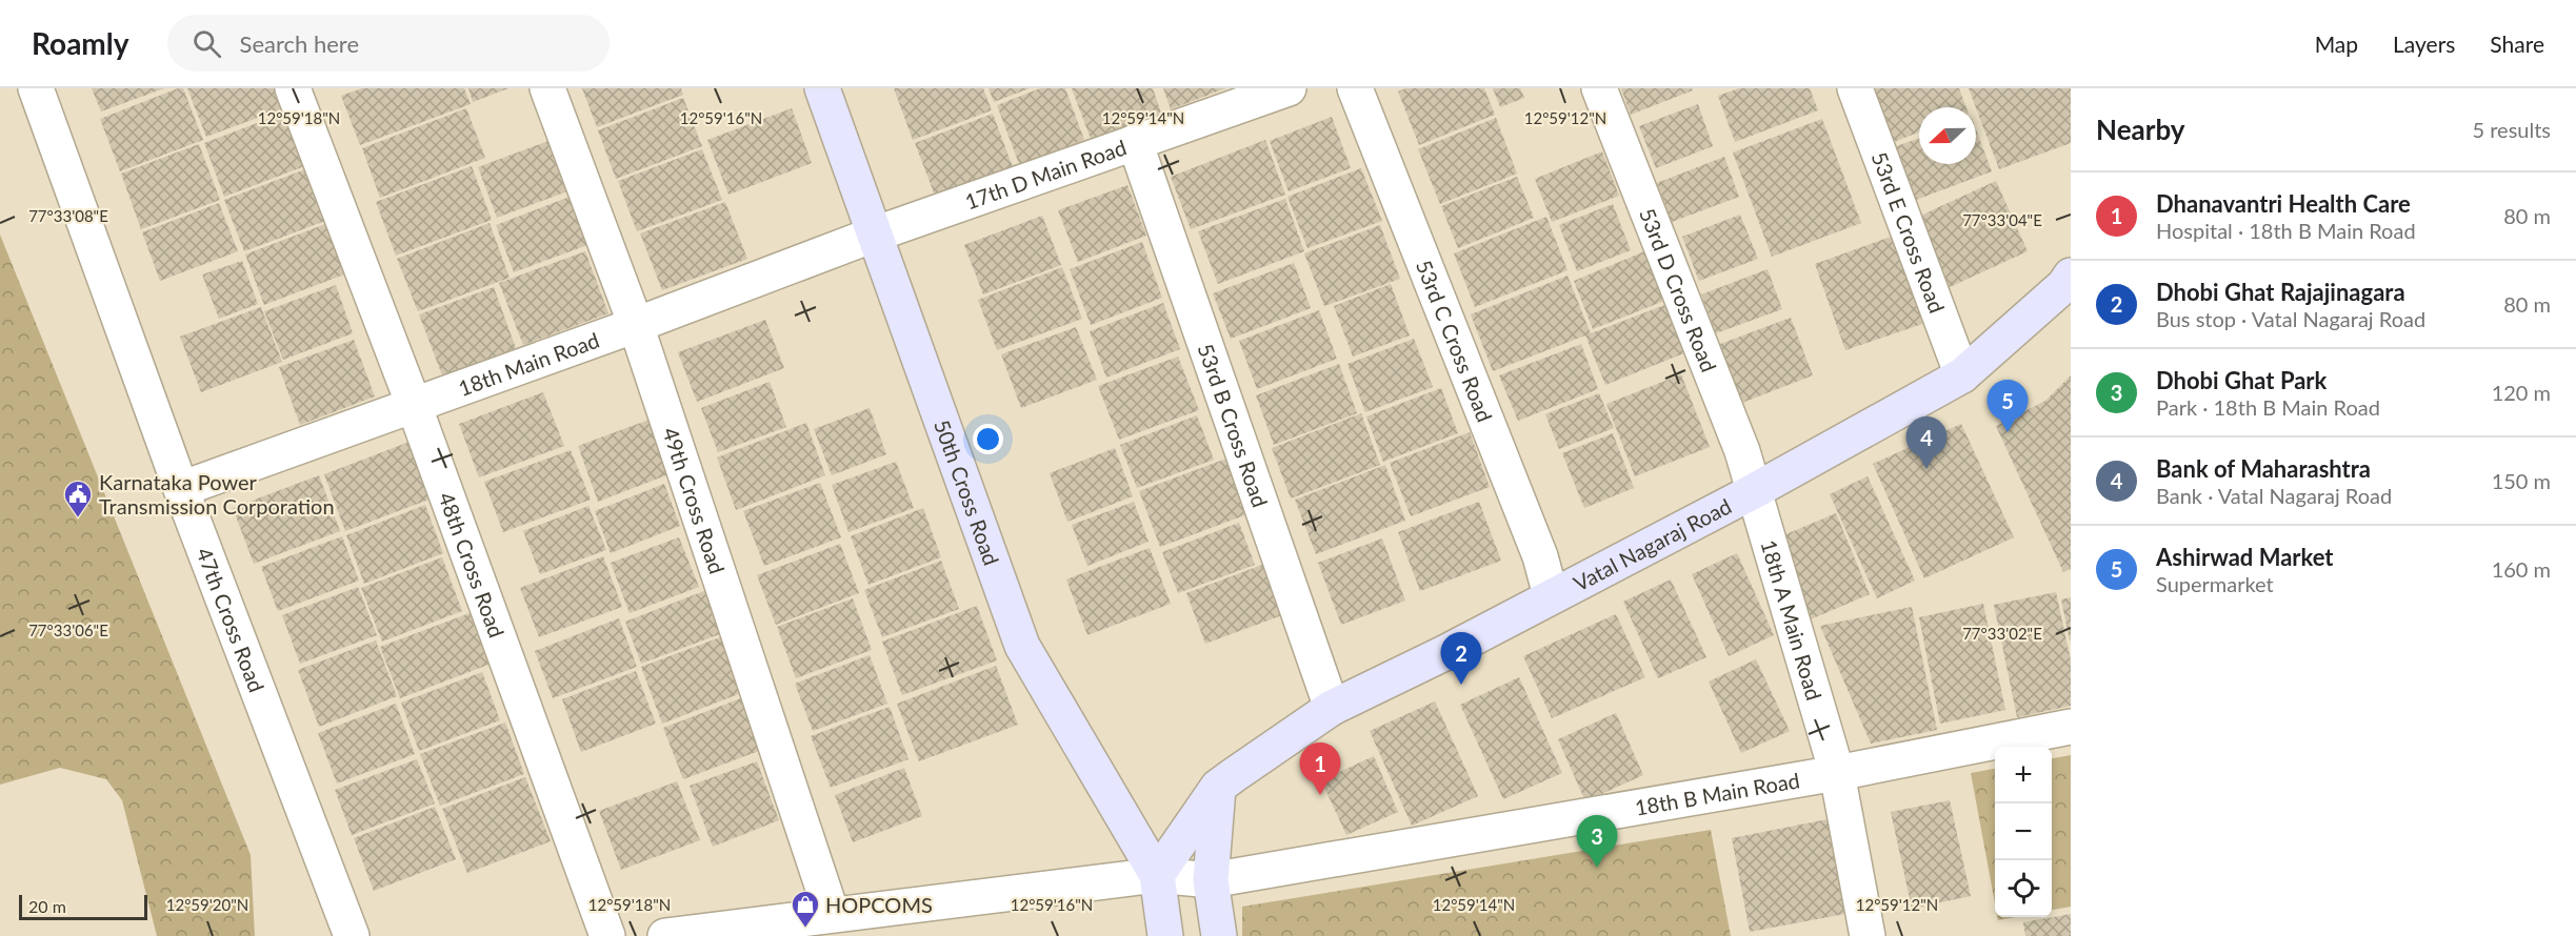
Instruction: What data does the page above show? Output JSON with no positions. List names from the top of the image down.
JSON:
{
  "streets": {
    "main road": ["50th Cross Road", "Vatal Nagaraj Road"],
    "street": [
      "17th D Main Road",
      "53rd E Cross Road",
      "53rd D Cross Road",
      "53rd C Cross Road",
      "18th Main Road",
      "53rd B Cross Road",
      "49th Cross Road",
      "48th Cross Road",
      "47th Cross Road",
      "18th A Main Road",
      "18th B Main Road"
    ]
  },
  "crossings": [
    ["17th D Main Road", "18th Main Road"],
    ["17th D Main Road", "53rd B Cross Road"],
    ["17th D Main Road", "50th Cross Road"],
    ["53rd E Cross Road", "Vatal Nagaraj Road"],
    ["53rd D Cross Road", "Vatal Nagaraj Road"],
    ["53rd D Cross Road", "18th A Main Road"],
    ["53rd C Cross Road", "Vatal Nagaraj Road"],
    ["18th Main Road", "50th Cross Road"],
    ["18th Main Road", "49th Cross Road"],
    ["18th Main Road", "48th Cross Road"],
    ["18th Main Road", "47th Cross Road"],
    ["53rd B Cross Road", "Vatal Nagaraj Road"],
    ["50th Cross Road", "Vatal Nagaraj Road"],
    ["50th Cross Road", "18th B Main Road"],
    ["49th Cross Road", "18th B Main Road"],
    ["Vatal Nagaraj Road", "18th A Main Road"],
    ["Vatal Nagaraj Road", "18th B Main Road"],
    ["18th A Main Road", "18th B Main Road"]
  ],
  "places": {
    "public building": ["Karnataka Power Transmission Corporation"],
    "shop": ["HOPCOMS"]
  },
  "scale_bar": "20 m",
  "north": "left",
  "page": {
    "header": "Roamly",
    "search": "Search here",
    "nav": ["Map", "Layers", "Share"],
    "heading": ["Nearby", "5 results"],
    "list": [
      {
        "mark": "1",
        "name": "Dhanavantri Health Care",
        "note": "Hospital · 18th B Main Road",
        "value": "80 m"
      },
      {
        "mark": "2",
        "name": "Dhobi Ghat Rajajinagara",
        "note": "Bus stop · Vatal Nagaraj Road",
        "value": "80 m"
      },
      {
        "mark": "3",
        "name": "Dhobi Ghat Park",
        "note": "Park · 18th B Main Road",
        "value": "120 m"
      },
      {
        "mark": "4",
        "name": "Bank of Maharashtra",
        "note": "Bank · Vatal Nagaraj Road",
        "value": "150 m"
      },
      {
        "mark": "5",
        "name": "Ashirwad Market",
        "note": "Supermarket",
        "value": "160 m"
      }
    ],
    "pins": [
      "5",
      "4",
      "2",
      "1",
      "3"
    ],
    "map_buttons": ["+", "−"],
    "scale": "20 m"
  },
  "coordinates": [
    "12°59'18\"N",
    "12°59'16\"N",
    "12°59'14\"N",
    "12°59'12\"N",
    "77°33'08\"E",
    "77°33'04\"E",
    "77°33'06\"E",
    "77°33'02\"E",
    "12°59'20\"N"
  ]
}
